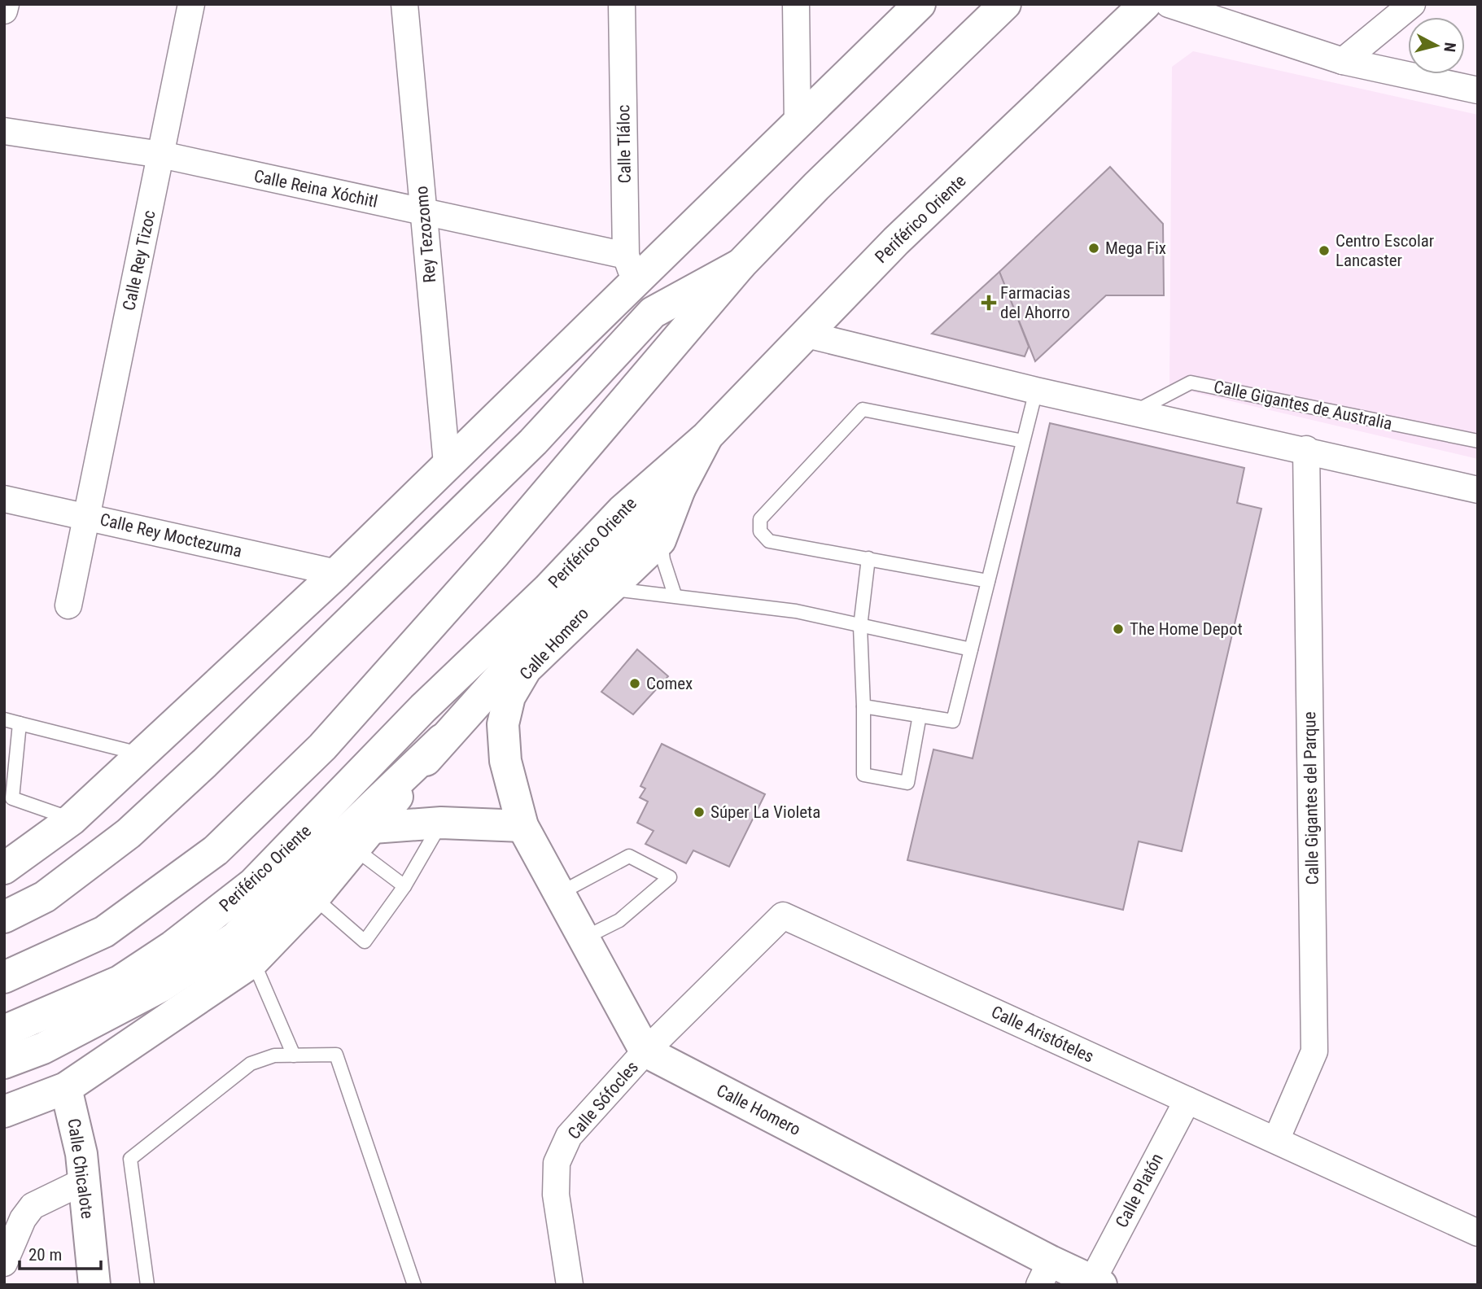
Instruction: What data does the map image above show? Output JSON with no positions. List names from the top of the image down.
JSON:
{
  "streets": {
    "main road": ["Periférico Oriente", "Calle Homero", "Calle Chicalote"],
    "street": [
      "Calle Tláloc",
      "Calle Reina Xóchitl",
      "Rey Tezozomo",
      "Calle Rey Tizoc",
      "Calle Rey Moctezuma",
      "Calle Gigantes del Parque",
      "Calle Aristóteles",
      "Calle Sófocles",
      "Calle Platón"
    ],
    "lane": ["Calle Gigantes de Australia"]
  },
  "crossings": [
    ["Calle Tláloc", "Calle Reina Xóchitl"],
    ["Calle Reina Xóchitl", "Rey Tezozomo"],
    ["Calle Reina Xóchitl", "Calle Rey Tizoc"],
    ["Calle Rey Tizoc", "Calle Rey Moctezuma"],
    ["Calle Homero", "Calle Aristóteles"],
    ["Calle Homero", "Calle Sófocles"],
    ["Calle Homero", "Calle Platón"],
    ["Calle Gigantes del Parque", "Calle Aristóteles"],
    ["Calle Aristóteles", "Calle Sófocles"],
    ["Calle Aristóteles", "Calle Platón"]
  ],
  "places": {
    "other": [
      "Mega Fix",
      "Centro Escolar Lancaster",
      "The Home Depot",
      "Comex",
      "Súper La Violeta"
    ],
    "health": ["Farmacias del Ahorro"]
  },
  "scale_bar": "20 m",
  "north": "right"
}
